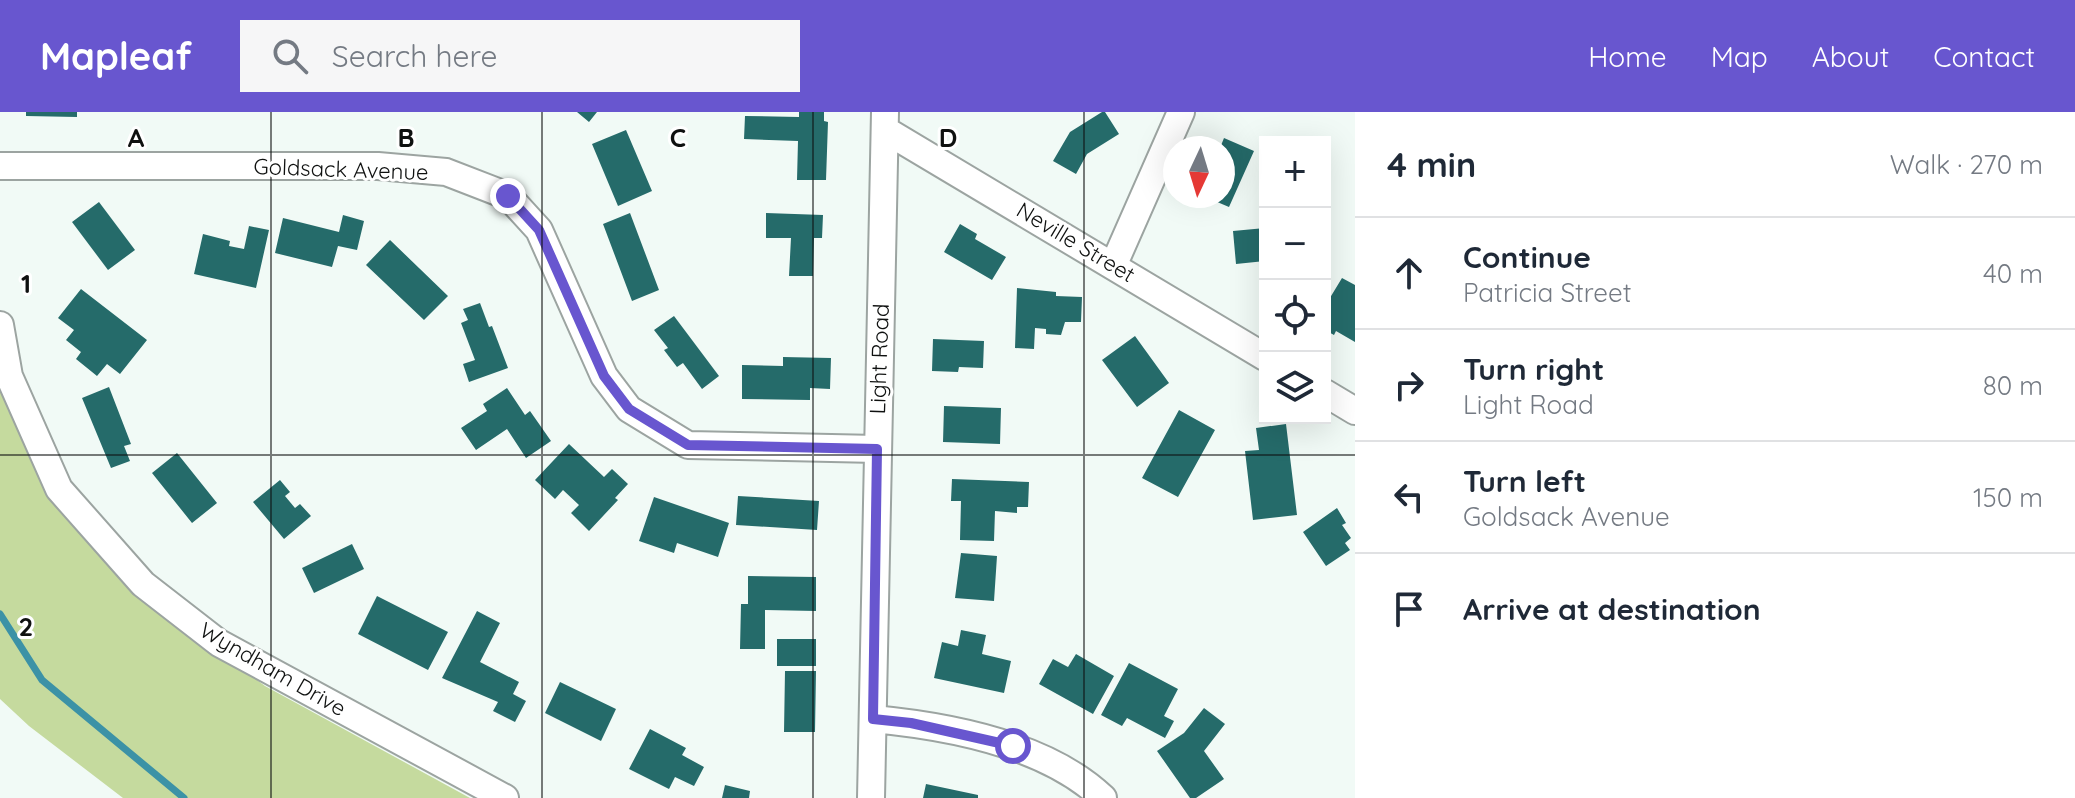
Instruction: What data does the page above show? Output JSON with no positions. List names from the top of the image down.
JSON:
{
  "streets": {
    "street": [
      "Goldsack Avenue",
      "Neville Street",
      "Light Road",
      "Wyndham Drive"
    ]
  },
  "crossings": [
    ["Goldsack Avenue", "Light Road"],
    ["Neville Street", "Light Road"]
  ],
  "north": "bottom",
  "page": {
    "header": "Mapleaf",
    "search": "Search here",
    "nav": [
      "Home",
      "Map",
      "About",
      "Contact"
    ],
    "heading": ["4 min", "Walk · 270 m"],
    "map_buttons": ["+", "−"],
    "list": [
      ["Continue", "Patricia Street", "40 m"],
      ["Turn right", "Light Road", "80 m"],
      ["Turn left", "Goldsack Avenue", "150 m"],
      "Arrive at destination"
    ]
  },
  "grid": {
    "columns": [
      "A",
      "B",
      "C",
      "D"
    ],
    "rows": ["1", "2"]
  }
}
